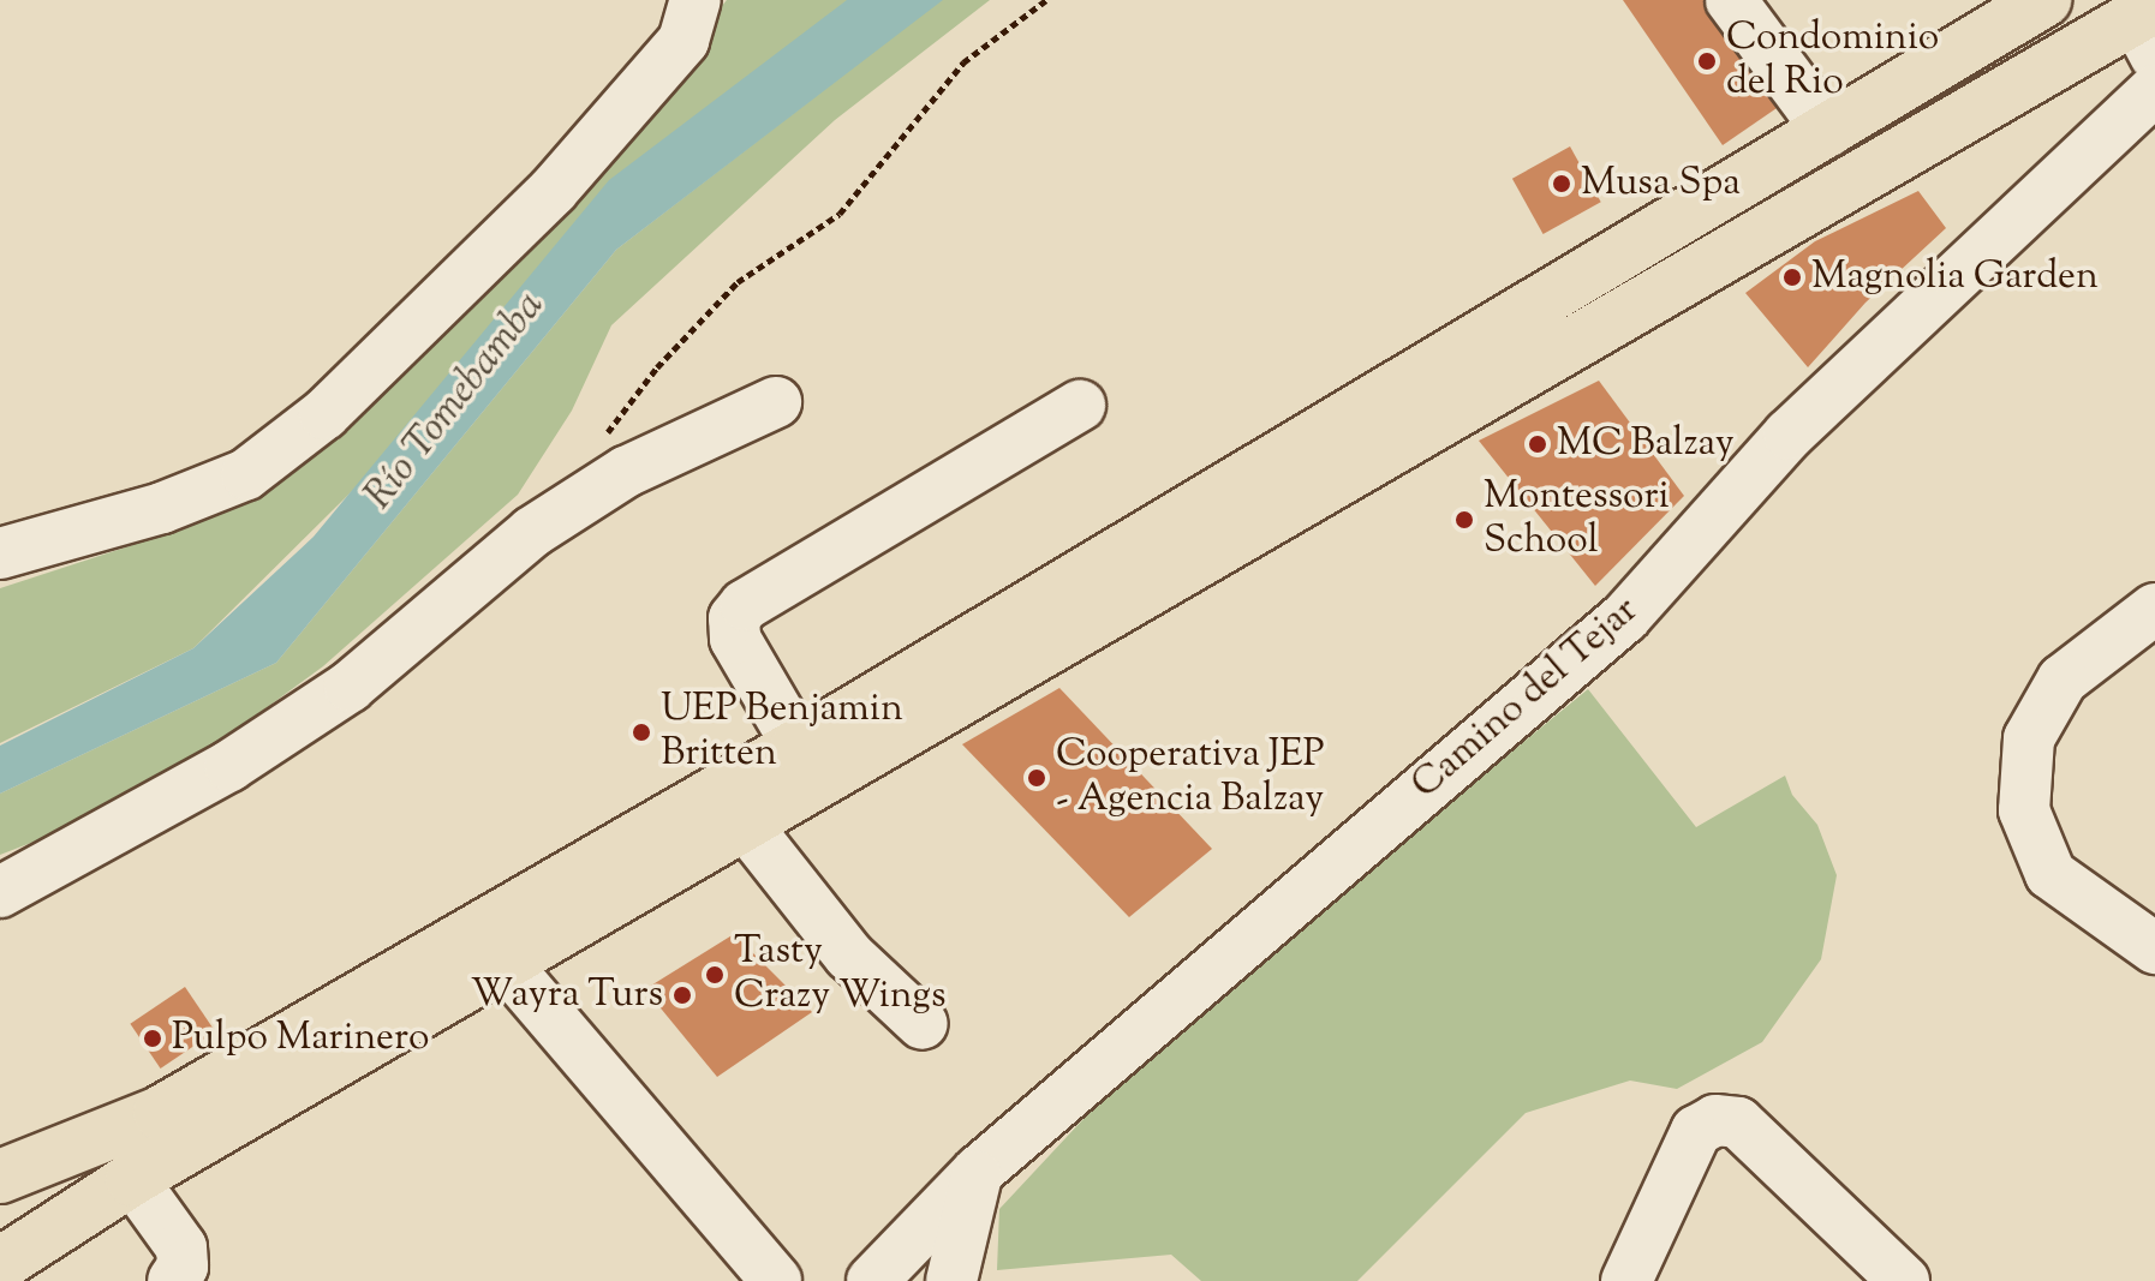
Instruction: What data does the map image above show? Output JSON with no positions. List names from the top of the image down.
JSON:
{
  "streets": {
    "street": ["Camino del Tejar"]
  },
  "water": ["Río Tomebamba"],
  "places": [
    "Condominio del Rio",
    "Musa Spa",
    "Magnolia Garden",
    "MC Balzay",
    "Montessori School",
    "UEP Benjamin Britten",
    "Cooperativa JEP - Agencia Balzay",
    "Tasty Crazy Wings",
    "Wayra Turs",
    "Pulpo Marinero"
  ]
}
